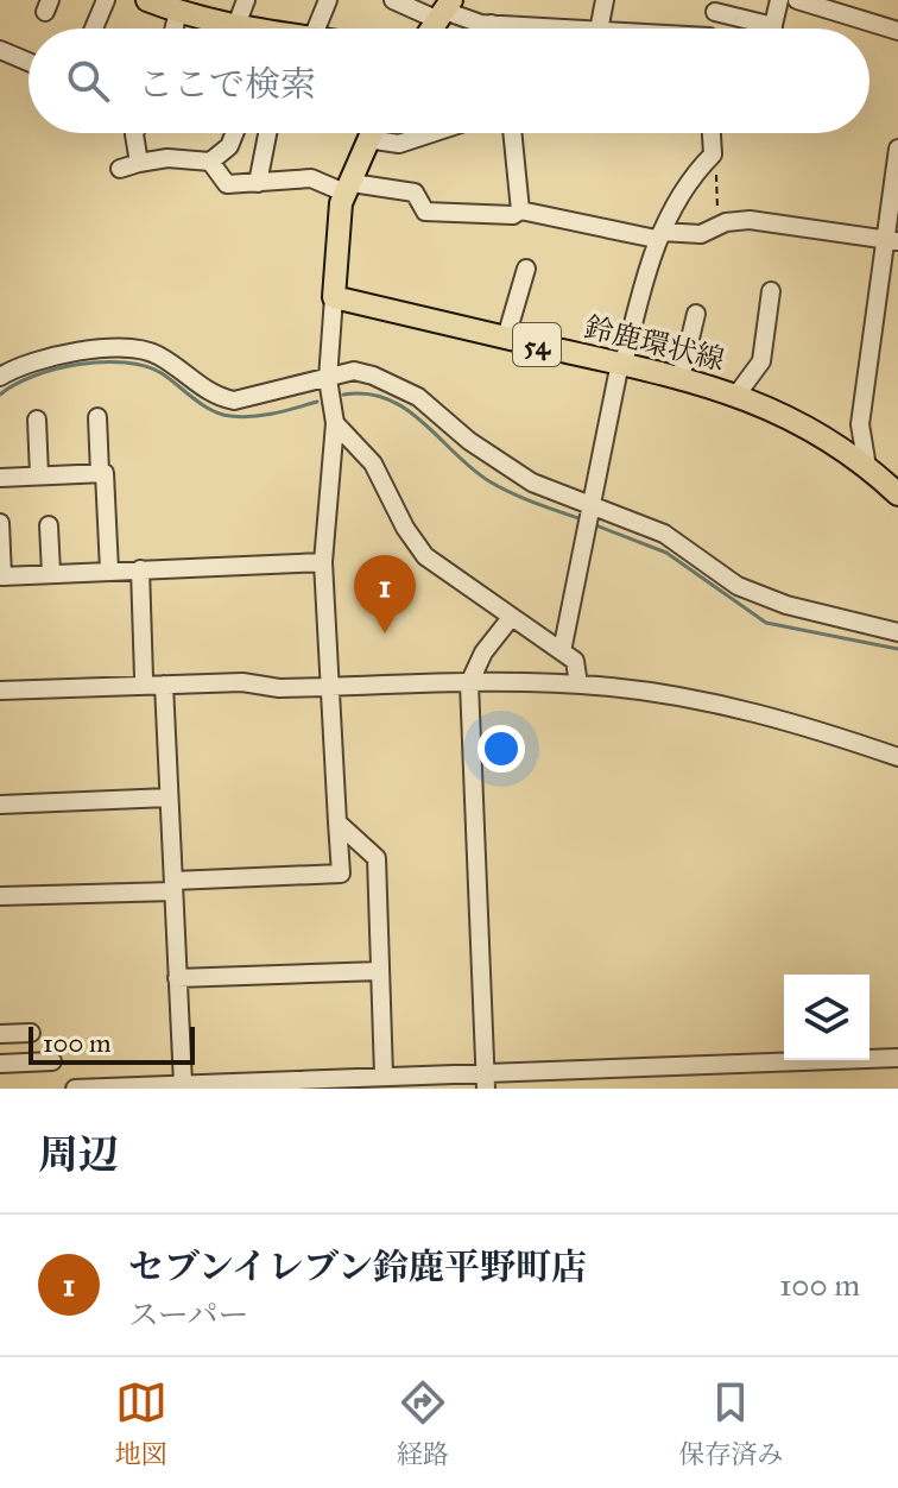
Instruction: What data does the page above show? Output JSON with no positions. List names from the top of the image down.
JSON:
{
  "streets": {
    "main road": ["鈴鹿環状線", "54"]
  },
  "scale_bar": "100 m",
  "page": {
    "search": "ここで検索",
    "pins": "1",
    "scale": "100 m",
    "heading": "周辺",
    "list": [
      {
        "mark": "1",
        "name": "セブンイレブン鈴鹿平野町店",
        "note": "スーパー",
        "value": "100 m"
      }
    ],
    "nav": ["地図", "経路", "保存済み"]
  }
}
